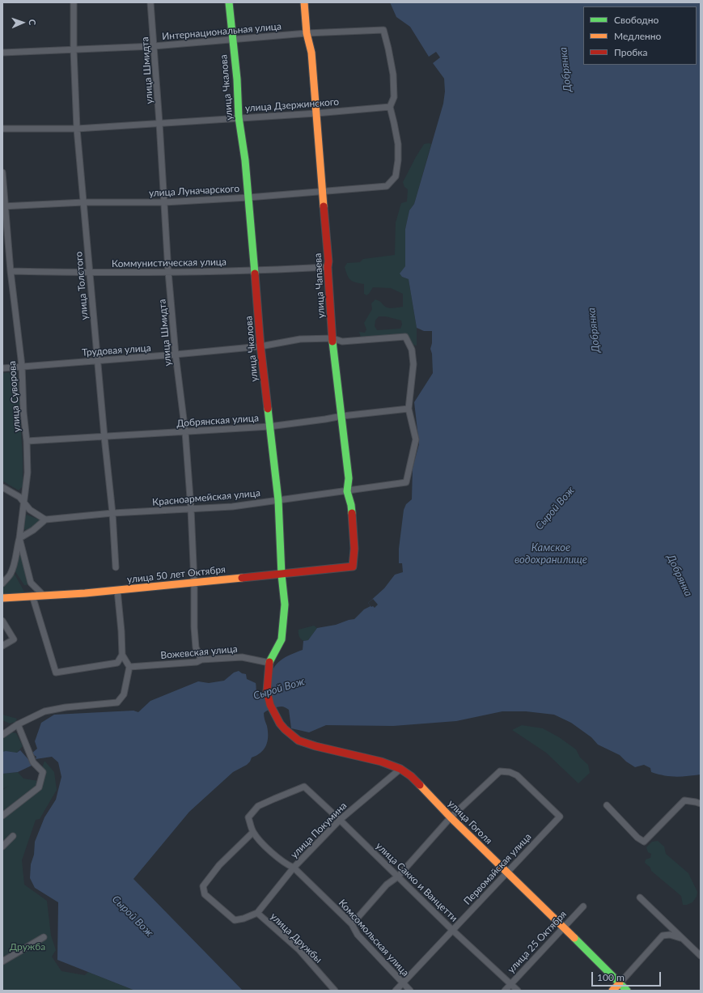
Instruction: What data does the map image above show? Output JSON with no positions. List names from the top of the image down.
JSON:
{
  "streets": {
    "street": [
      "Интернациональная улица",
      "улица Шмидта",
      "улица Чкалова",
      "улица Дзержинского",
      "улица Луначарского",
      "Коммунистическая улица",
      "улица Толстого",
      "улица Чапаева",
      "Трудовая улица",
      "улица Суворова",
      "Добрянская улица",
      "Красноармейская улица",
      "улица 50 лет Октября",
      "Вожевская улица",
      "улица Гоголя",
      "улица Покумина",
      "Первомайская улица",
      "улица Сакко и Ванцетти",
      "улица Дружбы",
      "Комсомольская улица",
      "улица 25 Октября"
    ]
  },
  "crossings": [
    ["Интернациональная улица", "улица Шмидта"],
    ["Интернациональная улица", "улица Чкалова"],
    ["Интернациональная улица", "улица Дзержинского"],
    ["Интернациональная улица", "улица Луначарского"],
    ["Интернациональная улица", "улица Толстого"],
    ["Интернациональная улица", "улица Чапаева"],
    ["улица Шмидта", "улица Дзержинского"],
    ["улица Шмидта", "улица Луначарского"],
    ["улица Шмидта", "Коммунистическая улица"],
    ["улица Шмидта", "Трудовая улица"],
    ["улица Шмидта", "Добрянская улица"],
    ["улица Шмидта", "Красноармейская улица"],
    ["улица Шмидта", "улица 50 лет Октября"],
    ["улица Шмидта", "Вожевская улица"],
    ["улица Чкалова", "улица Дзержинского"],
    ["улица Чкалова", "улица Луначарского"],
    ["улица Чкалова", "Коммунистическая улица"],
    ["улица Чкалова", "Трудовая улица"],
    ["улица Чкалова", "Добрянская улица"],
    ["улица Чкалова", "Красноармейская улица"],
    ["улица Чкалова", "улица 50 лет Октября"],
    ["улица Чкалова", "Вожевская улица"],
    ["улица Чкалова", "улица Гоголя"],
    ["улица Дзержинского", "улица Луначарского"],
    ["улица Дзержинского", "улица Толстого"],
    ["улица Дзержинского", "улица Чапаева"],
    ["улица Луначарского", "улица Толстого"],
    ["улица Луначарского", "улица Чапаева"],
    ["улица Луначарского", "улица Суворова"],
    ["Коммунистическая улица", "улица Толстого"],
    ["Коммунистическая улица", "улица Чапаева"],
    ["Коммунистическая улица", "улица Суворова"],
    ["улица Толстого", "Трудовая улица"],
    ["улица Толстого", "Добрянская улица"],
    ["улица Толстого", "Красноармейская улица"],
    ["улица Чапаева", "Трудовая улица"],
    ["улица Чапаева", "Добрянская улица"],
    ["улица Чапаева", "Красноармейская улица"],
    ["улица Чапаева", "улица 50 лет Октября"],
    ["Трудовая улица", "улица Суворова"],
    ["Трудовая улица", "Добрянская улица"],
    ["Трудовая улица", "Красноармейская улица"],
    ["улица Суворова", "Добрянская улица"],
    ["улица Суворова", "улица 50 лет Октября"],
    ["Добрянская улица", "Красноармейская улица"],
    ["улица Гоголя", "улица Покумина"],
    ["улица Гоголя", "Первомайская улица"],
    ["улица Гоголя", "улица 25 Октября"],
    ["улица Покумина", "улица Сакко и Ванцетти"],
    ["улица Покумина", "улица Дружбы"],
    ["улица Покумина", "Комсомольская улица"],
    ["Первомайская улица", "улица Сакко и Ванцетти"],
    ["Первомайская улица", "Комсомольская улица"],
    ["улица Сакко и Ванцетти", "Комсомольская улица"],
    ["улица Сакко и Ванцетти", "улица 25 Октября"]
  ],
  "water": ["Добрянка", "Сырой Вож", "Камское водохранилище"],
  "parks": ["Дружба"],
  "legend": ["Свободно", "Медленно", "Пробка"],
  "scale_bar": "100 m",
  "north": "right"
}
